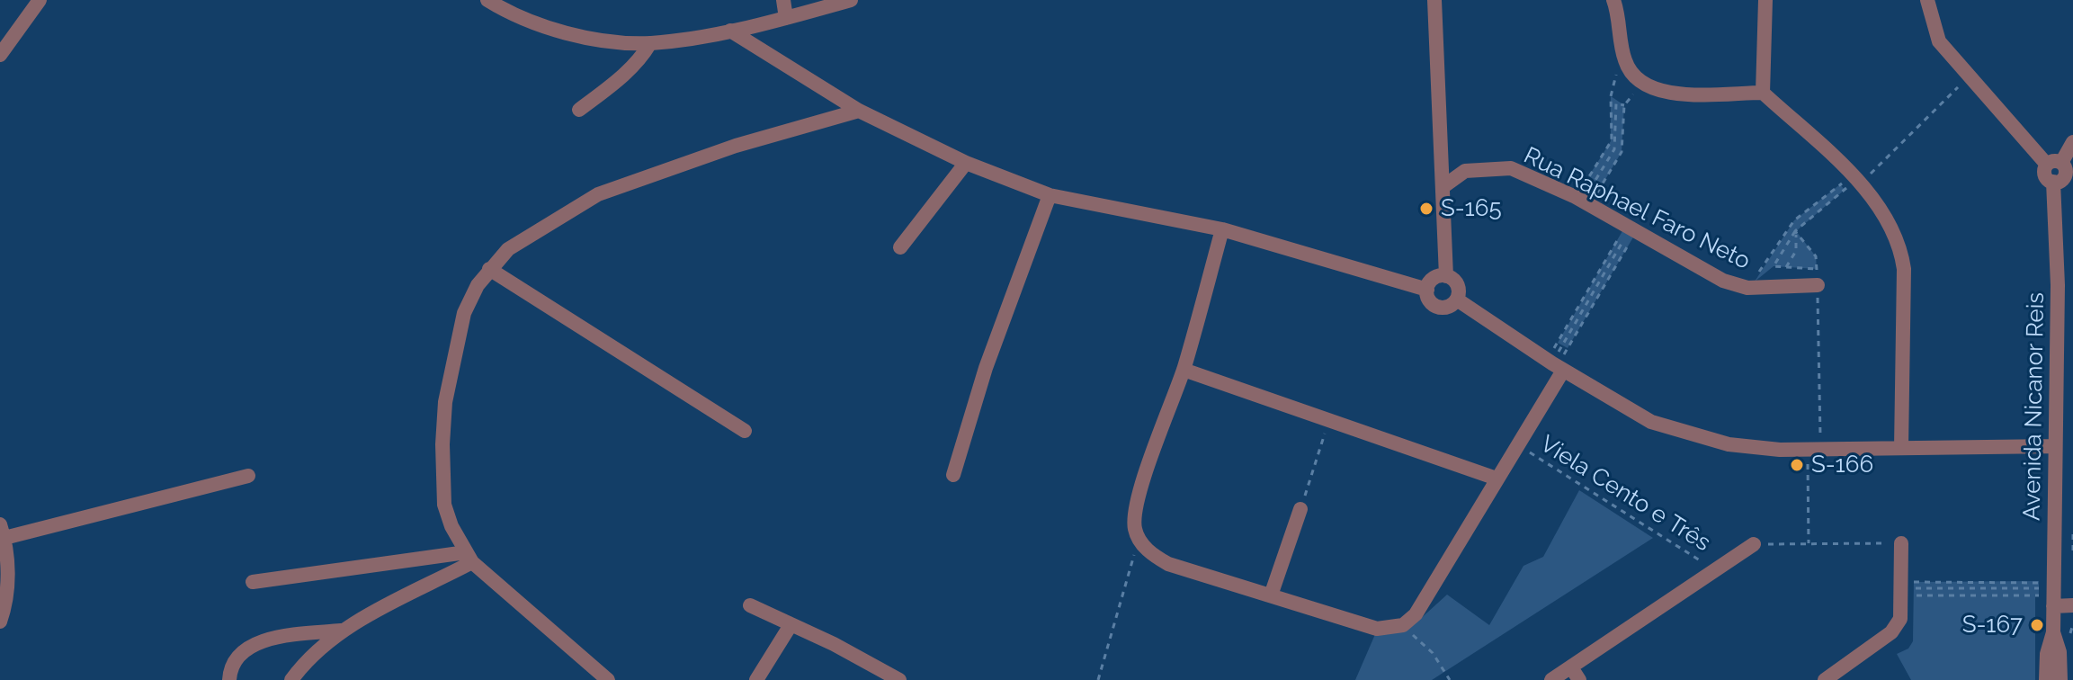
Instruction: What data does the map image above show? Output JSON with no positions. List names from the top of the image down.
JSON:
{
  "streets": {
    "street": ["Rua Raphael Faro Neto", "Avenida Nicanor Reis"],
    "path": ["Viela Cento e Três"]
  },
  "places": ["S-165", "S-166", "S-167"]
}
